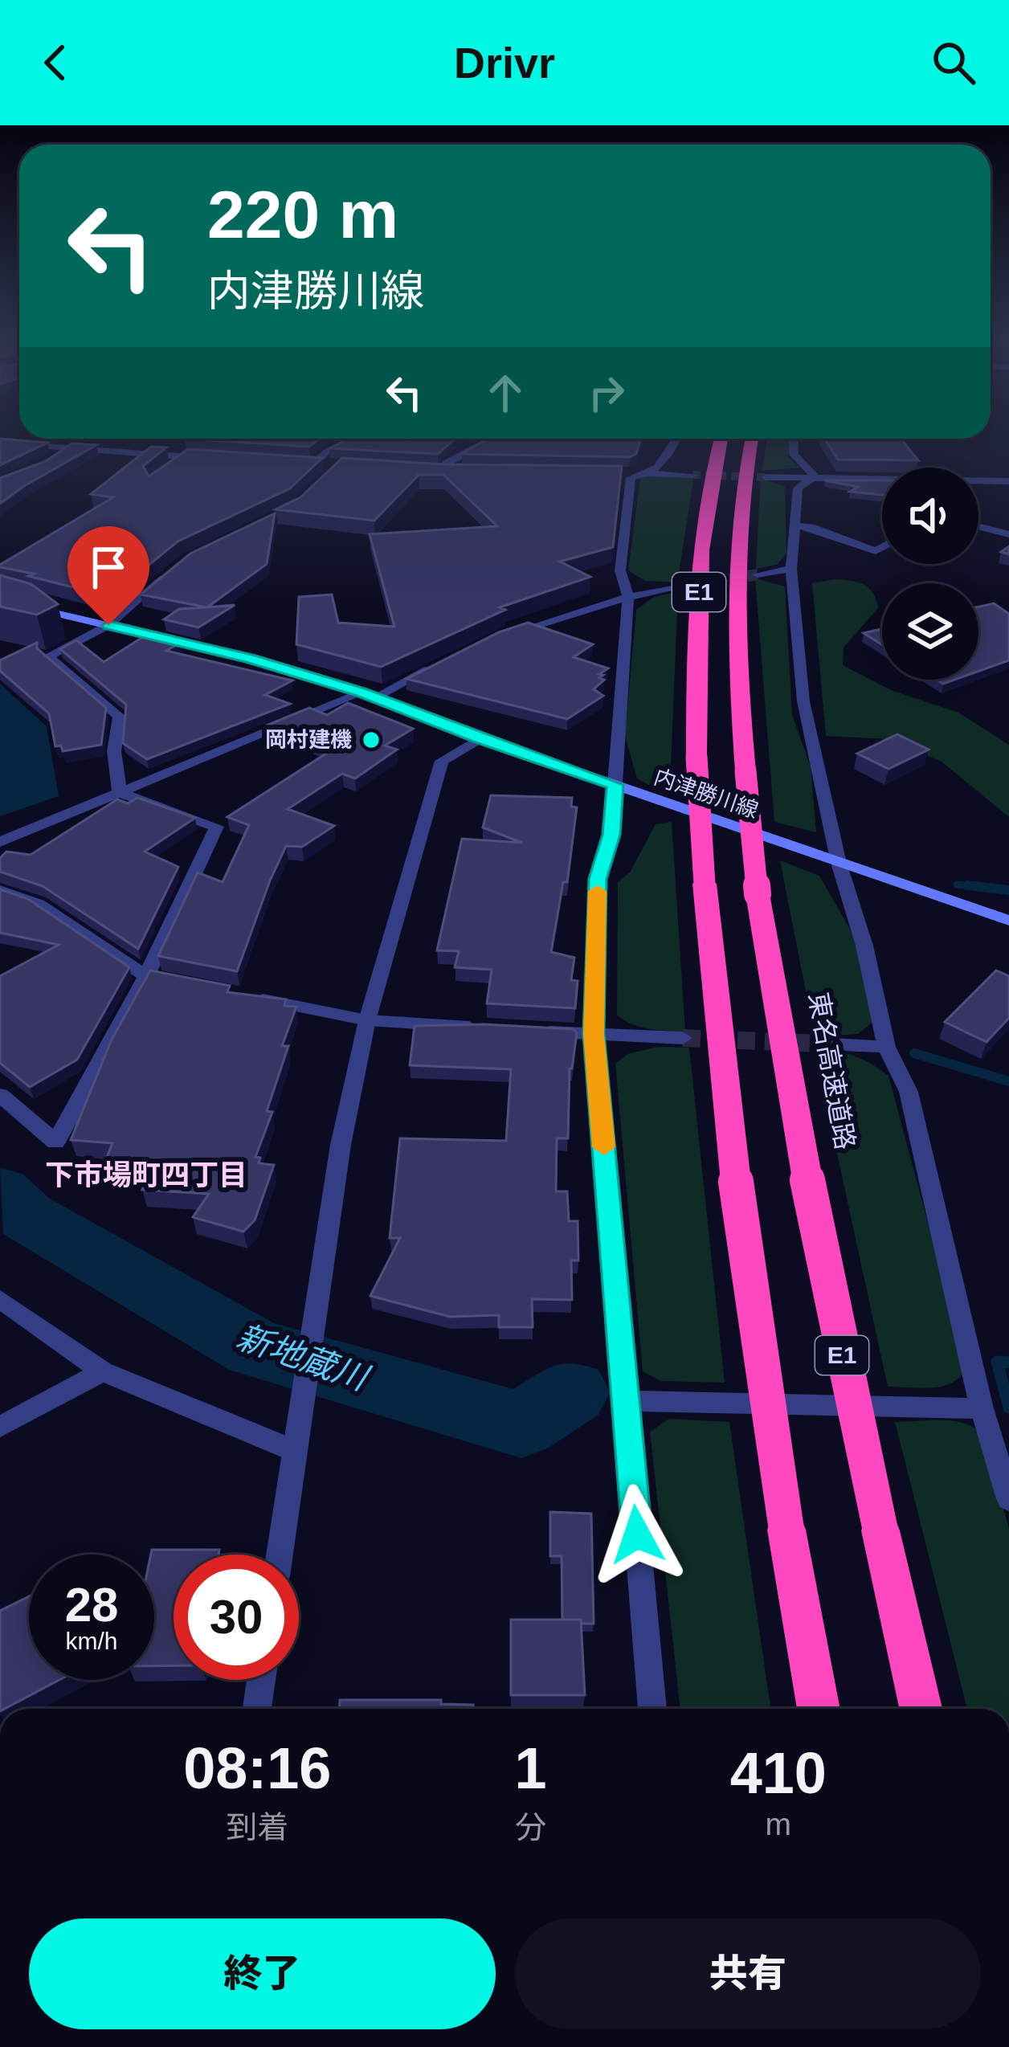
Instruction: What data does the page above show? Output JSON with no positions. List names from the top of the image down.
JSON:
{
  "streets": {
    "highway": ["E1", "東名高速道路"],
    "main road": ["内津勝川線"]
  },
  "districts": ["下市場町四丁目"],
  "water": ["新地蔵川"],
  "places": ["岡村建機"],
  "page": {
    "header": "Drivr",
    "turn": ["220 m", "内津勝川線"],
    "speed": "28 km/h",
    "limit": "30",
    "eta": [
      "08:16",
      "到着",
      "1",
      "分",
      "410",
      "m"
    ],
    "buttons": ["終了", "共有"]
  }
}
